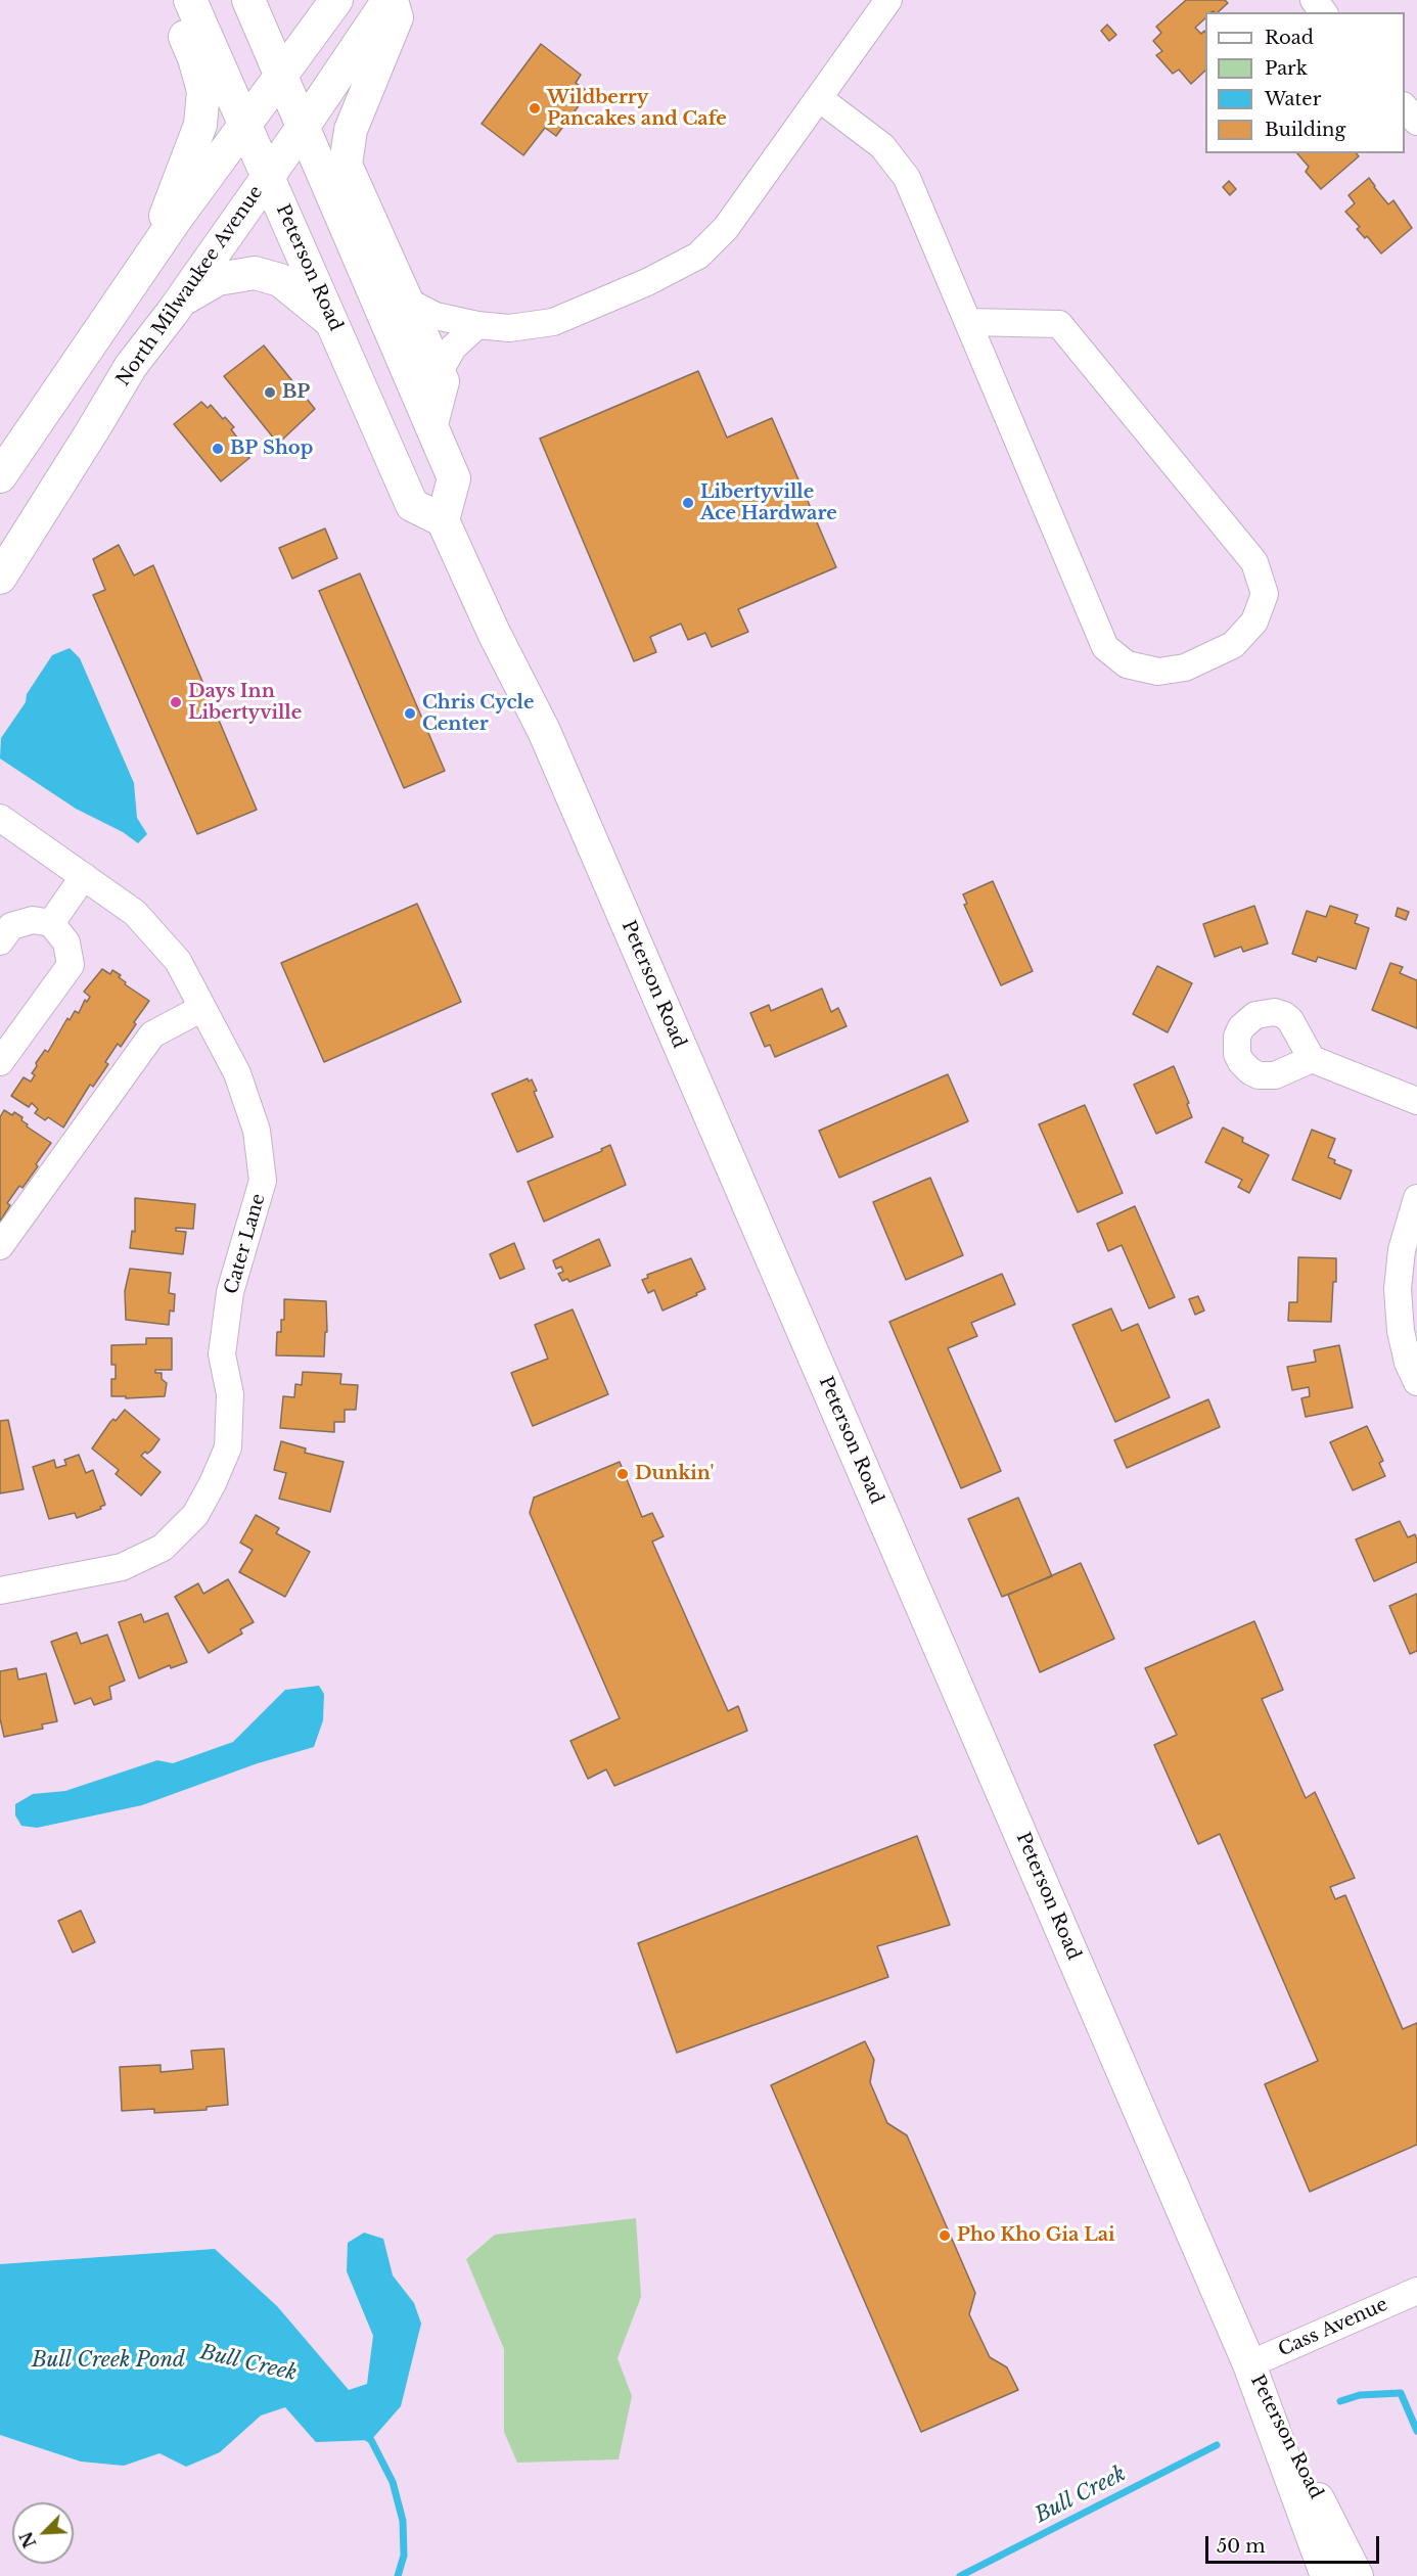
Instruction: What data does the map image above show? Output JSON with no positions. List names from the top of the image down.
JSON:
{
  "streets": {
    "main road": ["Peterson Road", "North Milwaukee Avenue"],
    "street": ["Cater Lane", "Cass Avenue"]
  },
  "crossings": [
    ["Peterson Road", "North Milwaukee Avenue"],
    ["Peterson Road", "Cass Avenue"]
  ],
  "water": ["Bull Creek Pond", "Bull Creek"],
  "places": [
    "Wildberry Pancakes and Cafe",
    "BP",
    "BP Shop",
    "Libertyville Ace Hardware",
    "Days Inn Libertyville",
    "Chris Cycle Center",
    "Dunkin'",
    "Pho Kho Gia Lai"
  ],
  "legend": [
    "Road",
    "Park",
    "Water",
    "Building"
  ],
  "scale_bar": "50 m",
  "north": "bottom left"
}
